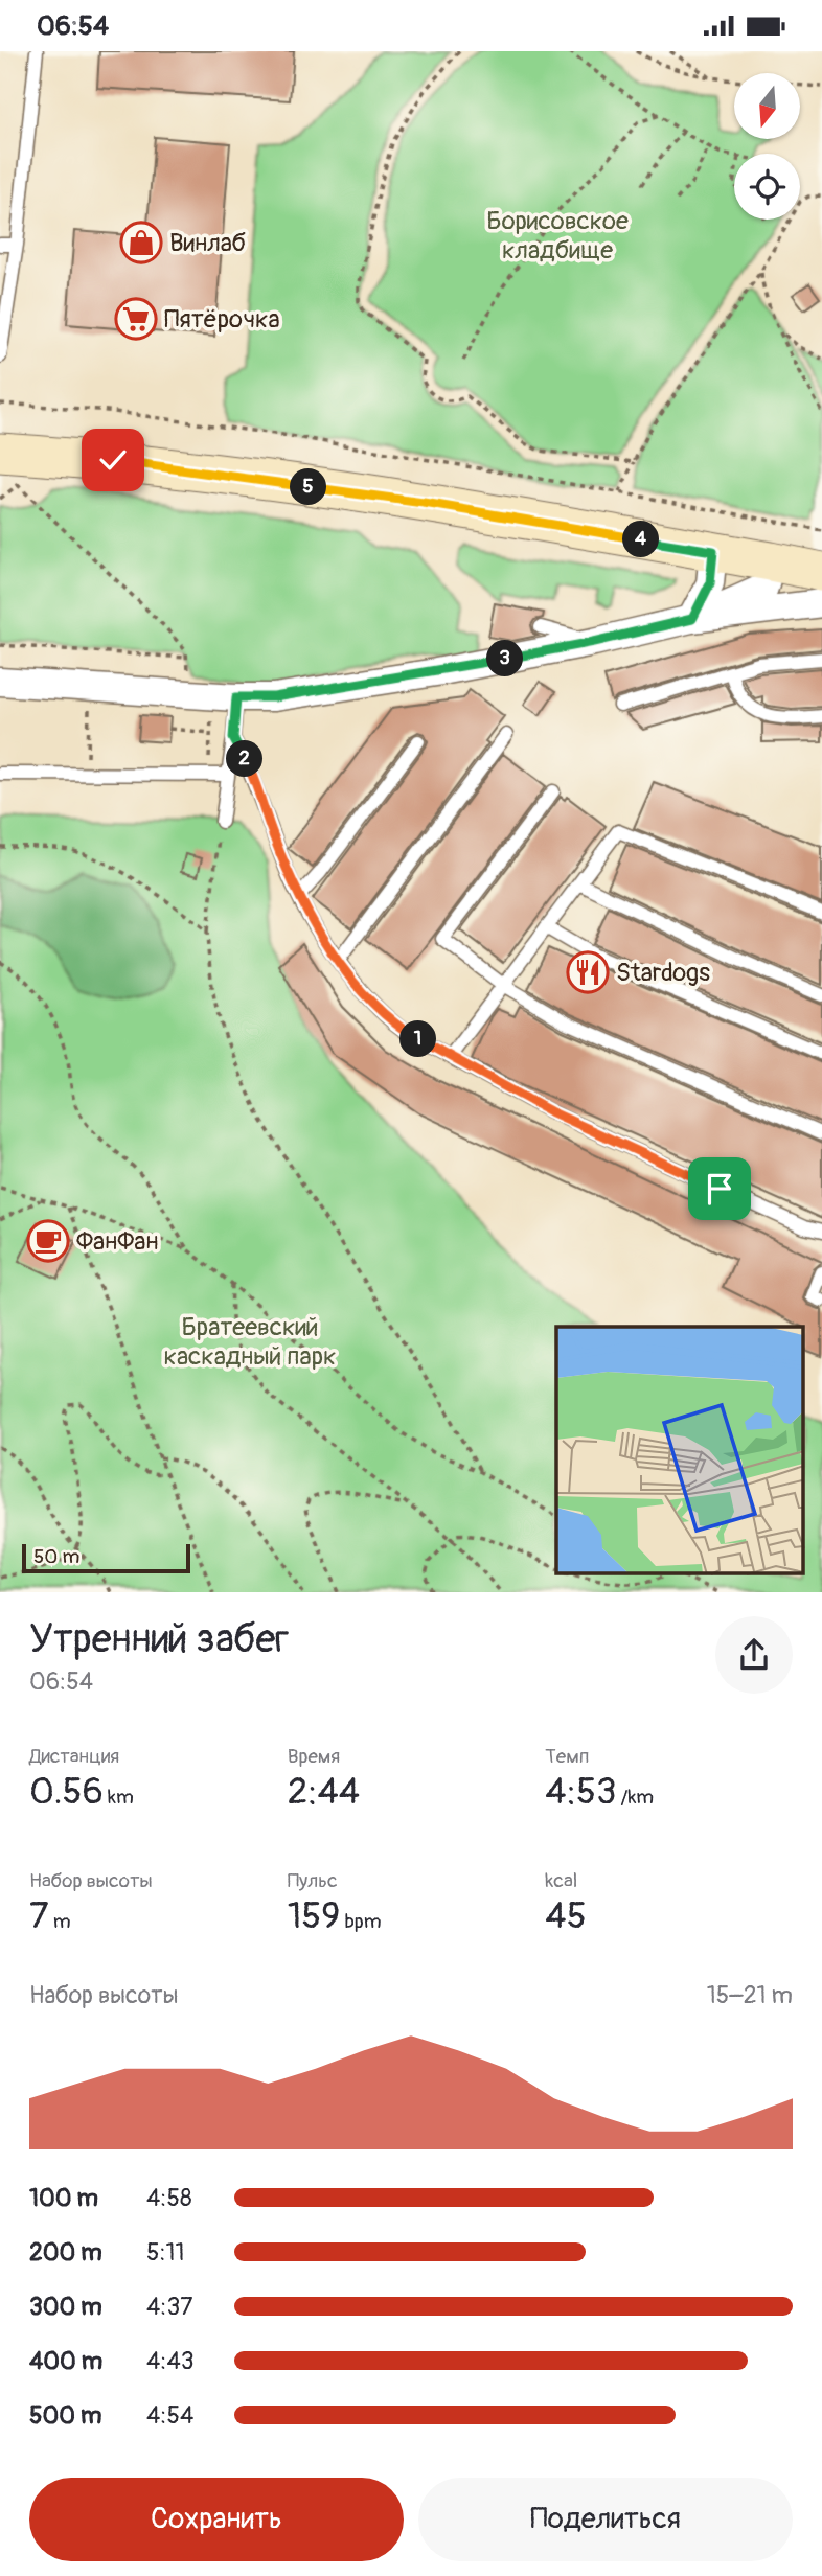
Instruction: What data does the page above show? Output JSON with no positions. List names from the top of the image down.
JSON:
{
  "parks": ["Борисовское кладбище", "Братеевский каскадный парк"],
  "places": {
    "shop": ["Винлаб"],
    "supermarket": ["Пятёрочка"],
    "restaurant": ["Stardogs"],
    "cafe": ["ФанФан"]
  },
  "scale_bar": "50 m",
  "north": "bottom",
  "page": {
    "status": "06:54",
    "pins": [
      "5",
      "4",
      "3",
      "2",
      "1"
    ],
    "scale": "50 m",
    "heading": ["Утренний забег", "06:54"],
    "stats": [
      ["Дистанция", "0.56 km"],
      ["Время", "2:44"],
      ["Темп", "4:53 /km"],
      ["Набор высоты", "7 m"],
      ["Пульс", "159 bpm"],
      ["kcal", "45"]
    ],
    "chart": ["Набор высоты", "15–21 m"],
    "list": [
      {
        "name": "100 m",
        "note": "4:58"
      },
      {
        "name": "200 m",
        "note": "5:11"
      },
      {
        "name": "300 m",
        "note": "4:37"
      },
      {
        "name": "400 m",
        "note": "4:43"
      },
      {
        "name": "500 m",
        "note": "4:54"
      }
    ],
    "buttons": ["Сохранить", "Поделиться"]
  }
}
